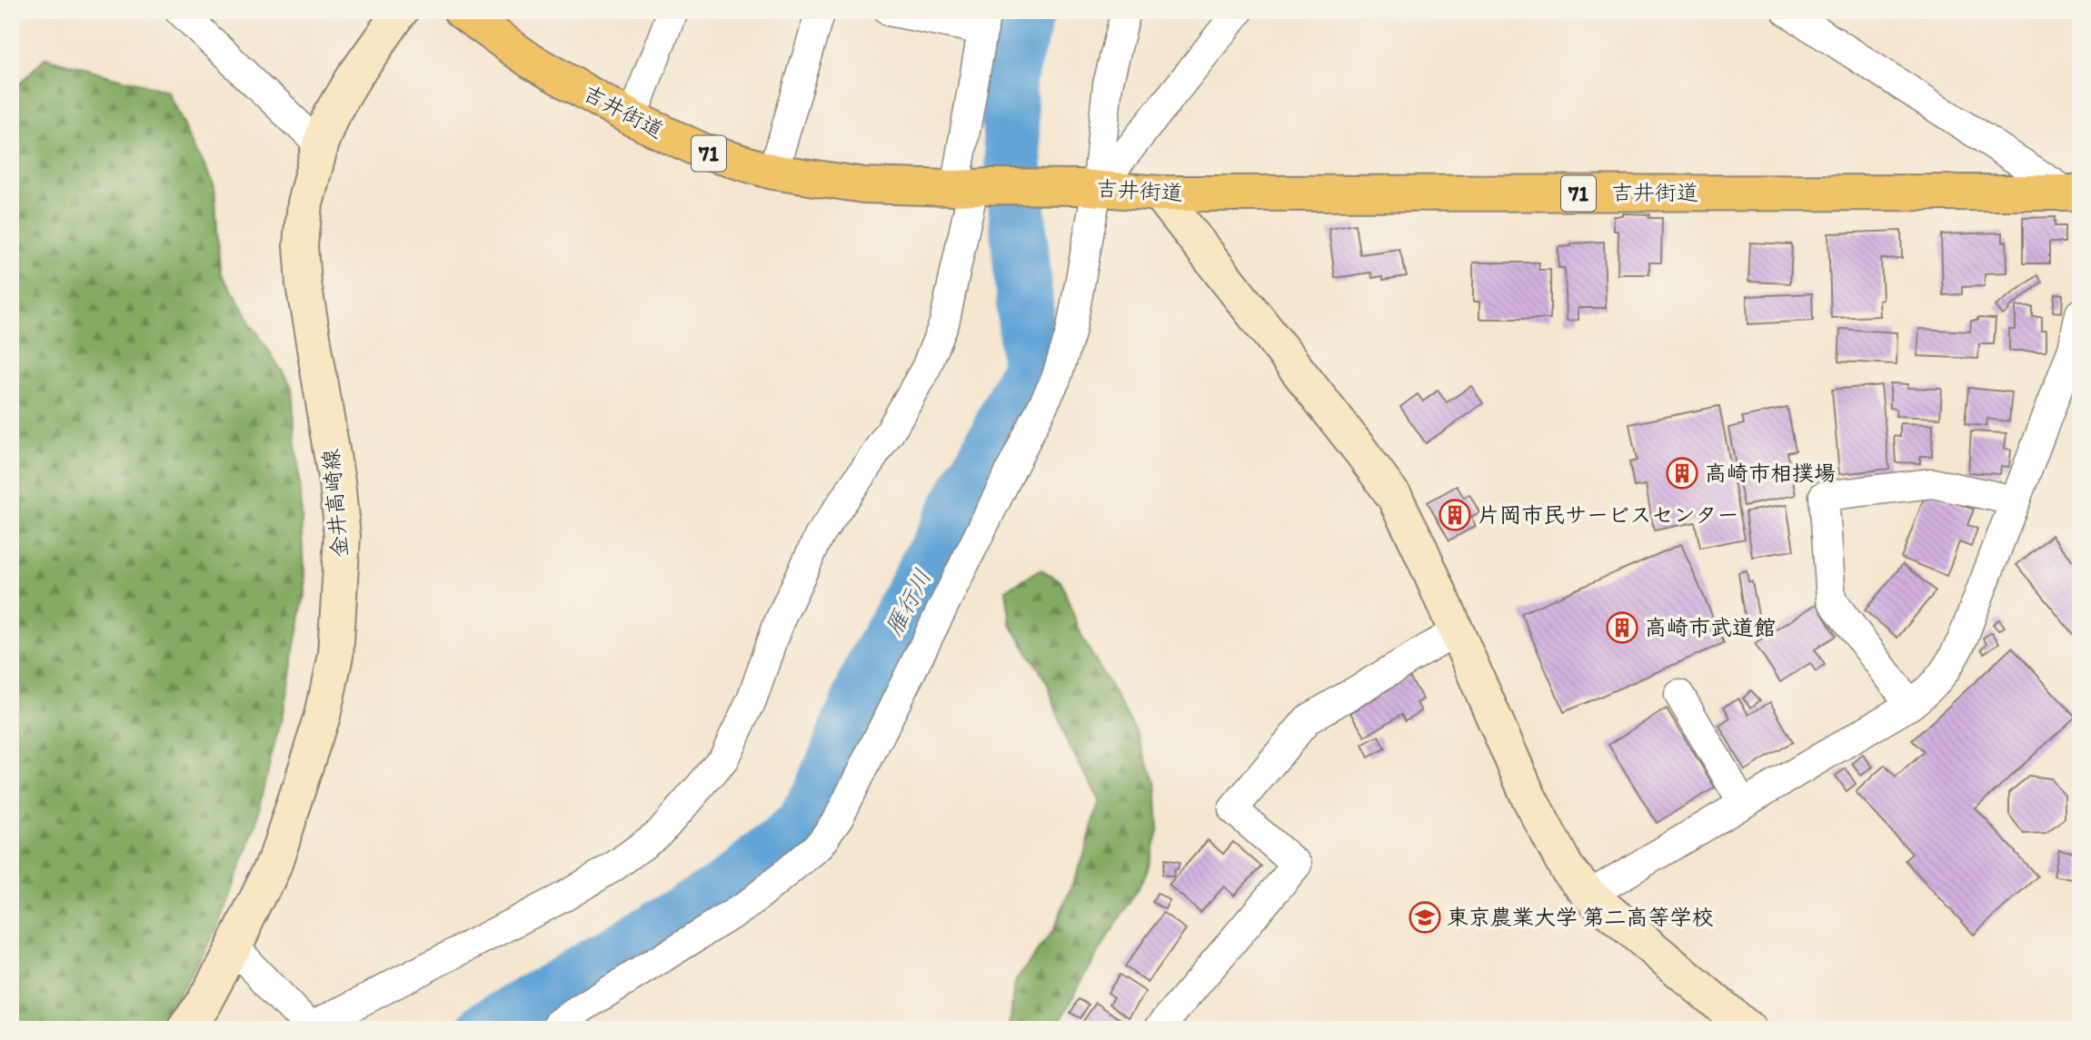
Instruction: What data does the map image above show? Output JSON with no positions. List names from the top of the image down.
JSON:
{
  "streets": {
    "main road": ["吉井街道", "71", "金井高崎線"]
  },
  "crossings": [
    ["吉井街道", "71"]
  ],
  "water": ["雁行川"],
  "places": {
    "building": ["高崎市相撲場", "片岡市民サービスセンター", "高崎市武道館"],
    "school or university": ["東京農業大学 第二高等学校"]
  }
}
